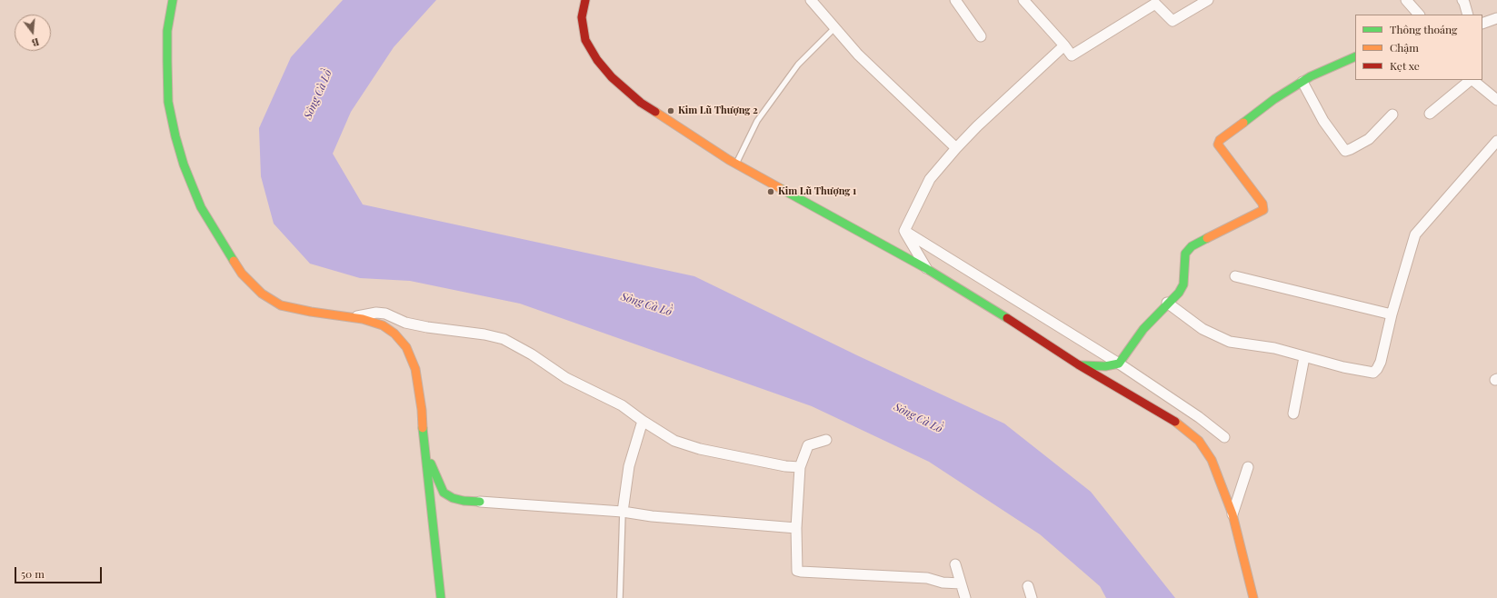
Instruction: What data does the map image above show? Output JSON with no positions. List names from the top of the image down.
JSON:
{
  "water": ["Sông Cà Lồ"],
  "places": ["Kim Lũ Thượng 2", "Kim Lũ Thượng 1"],
  "legend": ["Thông thoáng", "Chậm", "Kẹt xe"],
  "scale_bar": "50 m",
  "north": "bottom"
}
